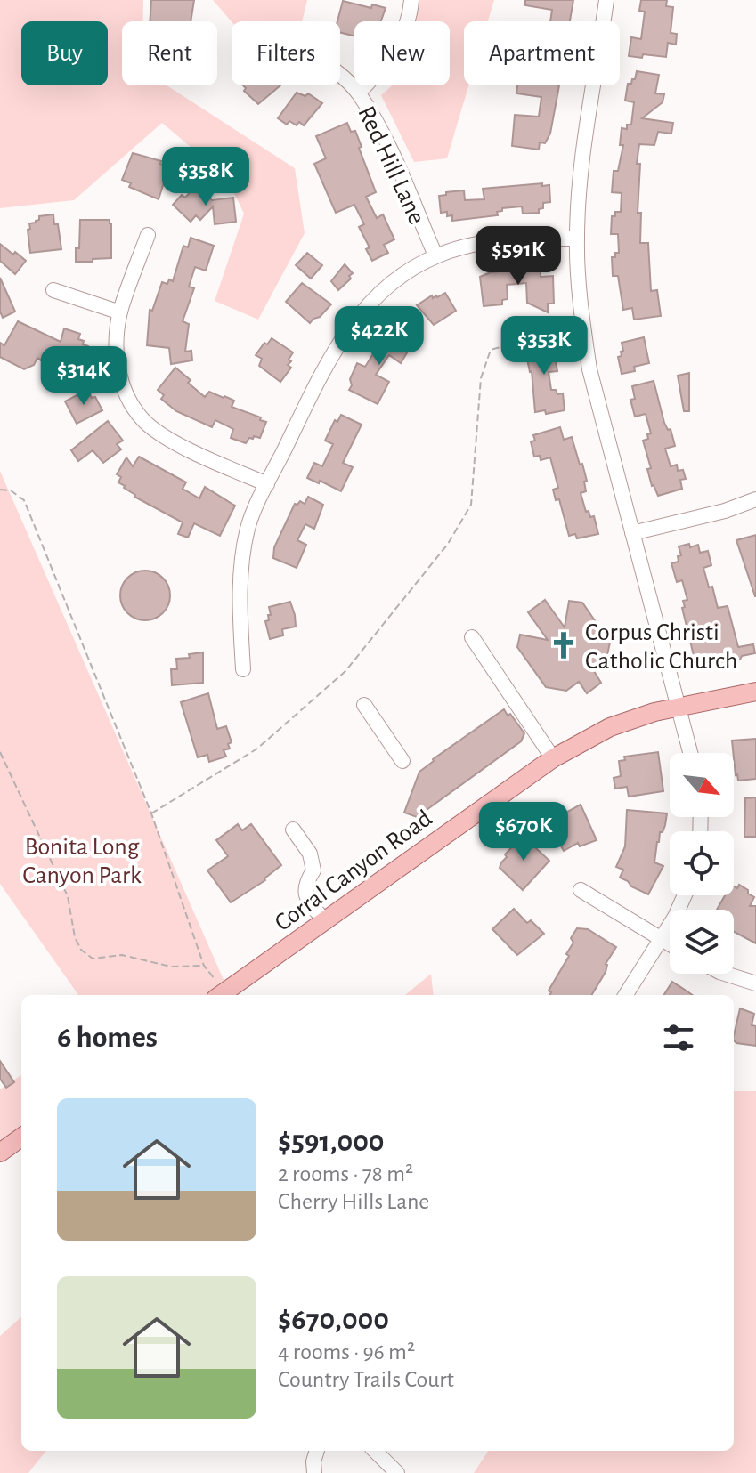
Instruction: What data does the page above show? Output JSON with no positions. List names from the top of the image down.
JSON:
{
  "streets": {
    "main road": ["Corral Canyon Road"],
    "street": ["Red Hill Lane"]
  },
  "parks": ["Bonita Long Canyon Park"],
  "places": {
    "church": ["Corpus Christi Catholic Church"]
  },
  "north": "bottom right",
  "page": {
    "chip": [
      "Buy",
      "Rent",
      "Filters",
      "New",
      "Apartment"
    ],
    "price": [
      "$358K",
      "$591K",
      "$422K",
      "$353K",
      "$314K",
      "$670K"
    ],
    "heading": "6 homes",
    "list": [
      {
        "name": "$591,000",
        "note": "2 rooms · 78 m² · Cherry Hills Lane"
      },
      {
        "name": "$670,000",
        "note": "4 rooms · 96 m² · Country Trails Court"
      }
    ]
  }
}
